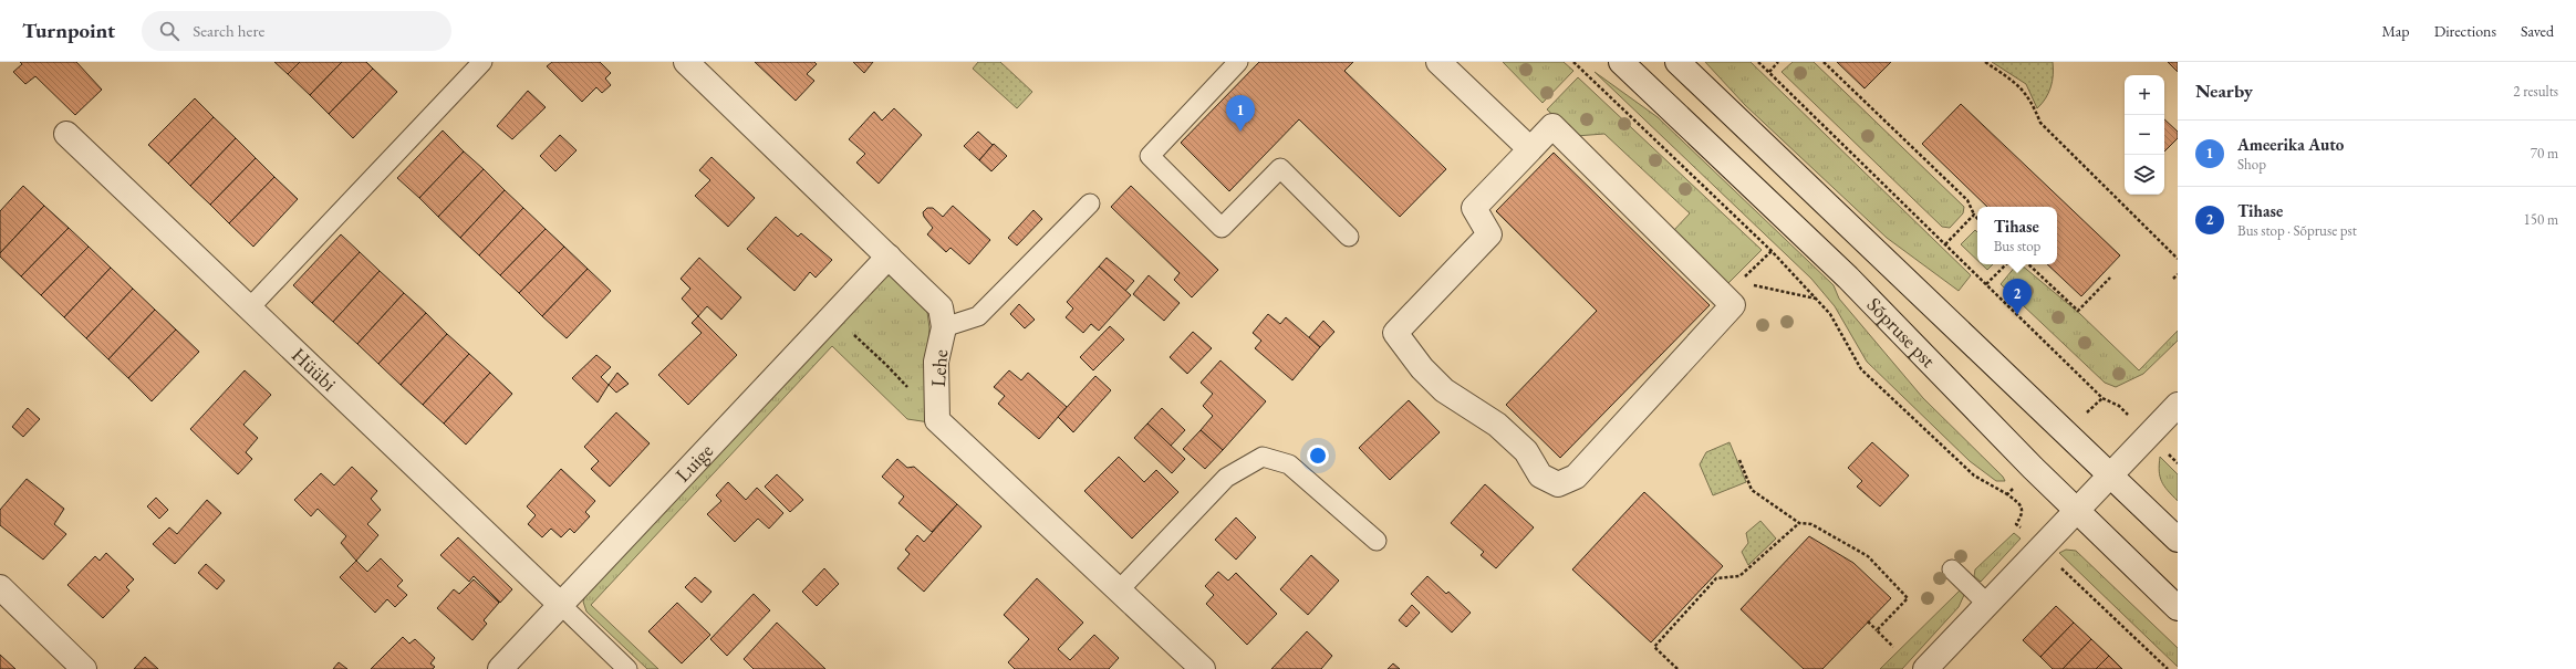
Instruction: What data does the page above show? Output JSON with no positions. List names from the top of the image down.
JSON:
{
  "streets": {
    "street": [
      "Sõpruse pst",
      "Lehe",
      "Hüübi",
      "Luige"
    ]
  },
  "crossings": [
    ["Lehe", "Luige"],
    ["Hüübi", "Luige"]
  ],
  "page": {
    "header": "Turnpoint",
    "search": "Search here",
    "nav": ["Map", "Directions", "Saved"],
    "heading": ["Nearby", "2 results"],
    "map_buttons": ["+", "−"],
    "pins": ["1", "2"],
    "list": [
      {
        "mark": "1",
        "name": "Ameerika Auto",
        "note": "Shop",
        "value": "70 m"
      },
      {
        "mark": "2",
        "name": "Tihase",
        "note": "Bus stop · Sõpruse pst",
        "value": "150 m"
      }
    ],
    "popup": ["Tihase", "Bus stop"]
  }
}
